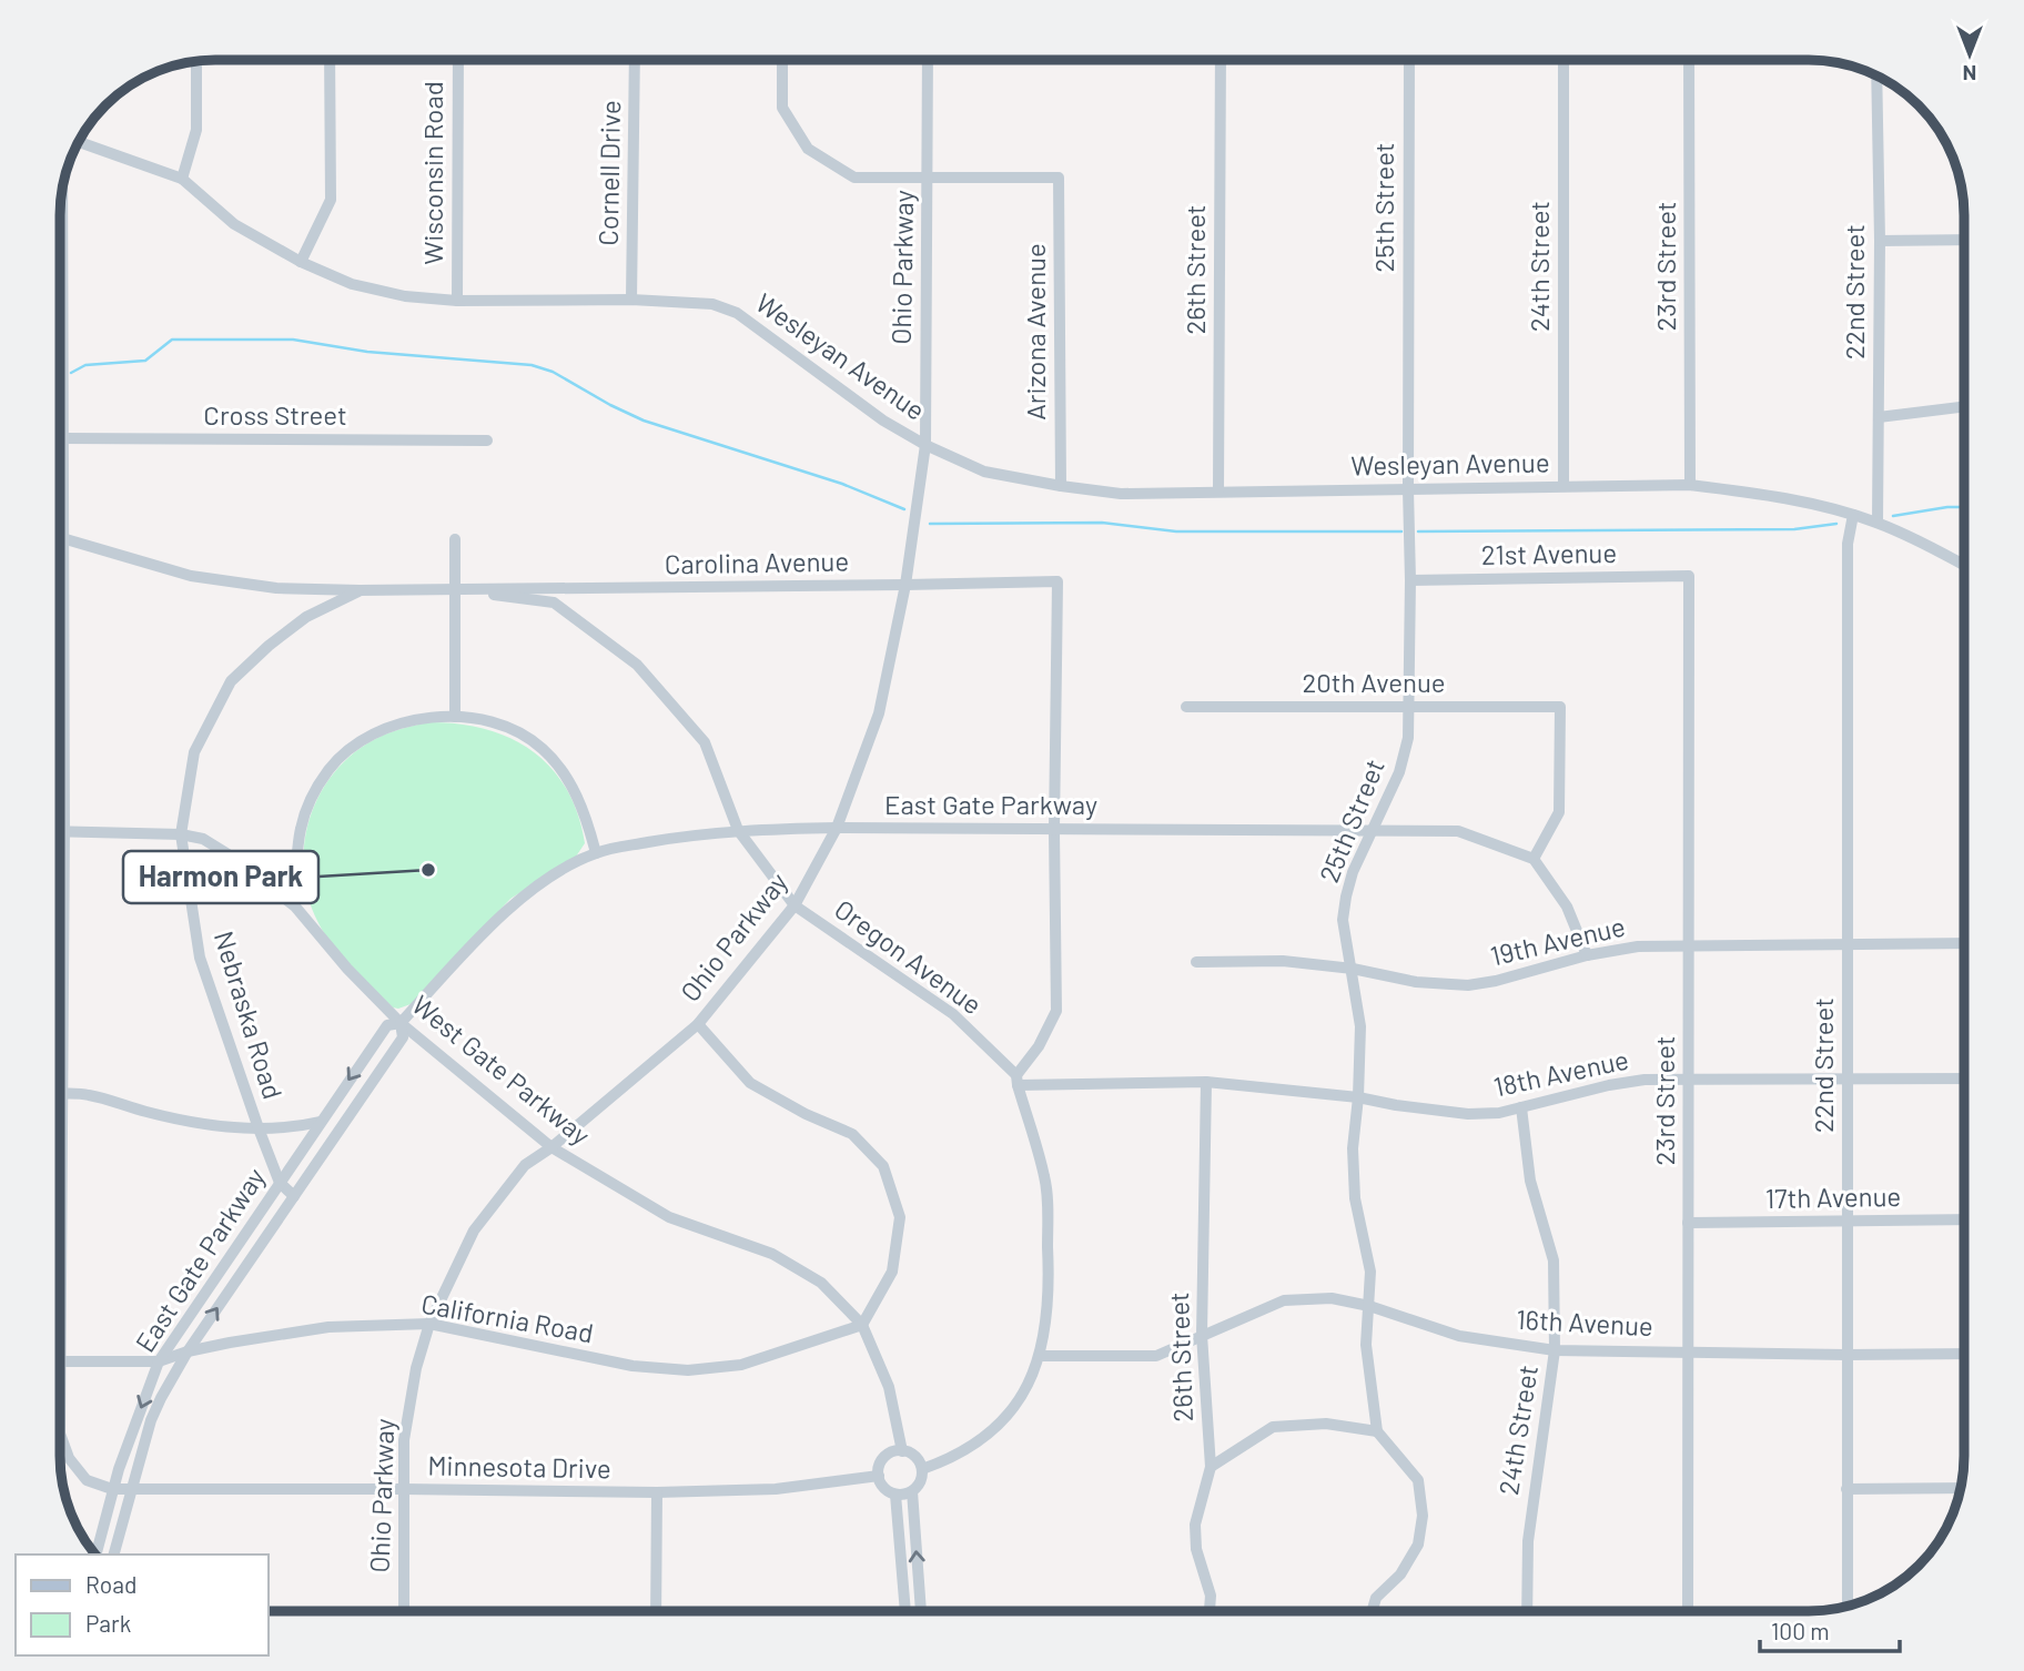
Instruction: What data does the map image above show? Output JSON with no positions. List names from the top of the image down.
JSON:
{
  "streets": {
    "street": [
      "Wisconsin Road",
      "Cornell Drive",
      "25th Street",
      "24th Street",
      "23rd Street",
      "Ohio Parkway",
      "26th Street",
      "22nd Street",
      "Arizona Avenue",
      "Wesleyan Avenue",
      "Cross Street",
      "21st Avenue",
      "Carolina Avenue",
      "20th Avenue",
      "East Gate Parkway",
      "19th Avenue",
      "Oregon Avenue",
      "Nebraska Road",
      "West Gate Parkway",
      "18th Avenue",
      "17th Avenue",
      "California Road",
      "16th Avenue",
      "Minnesota Drive"
    ]
  },
  "crossings": [
    ["Wisconsin Road", "Wesleyan Avenue"],
    ["Cornell Drive", "Wesleyan Avenue"],
    ["25th Street", "Wesleyan Avenue"],
    ["25th Street", "21st Avenue"],
    ["25th Street", "20th Avenue"],
    ["25th Street", "East Gate Parkway"],
    ["25th Street", "19th Avenue"],
    ["25th Street", "18th Avenue"],
    ["25th Street", "16th Avenue"],
    ["24th Street", "Wesleyan Avenue"],
    ["24th Street", "18th Avenue"],
    ["24th Street", "16th Avenue"],
    ["23rd Street", "Wesleyan Avenue"],
    ["23rd Street", "21st Avenue"],
    ["23rd Street", "19th Avenue"],
    ["23rd Street", "18th Avenue"],
    ["23rd Street", "17th Avenue"],
    ["23rd Street", "16th Avenue"],
    ["Ohio Parkway", "Arizona Avenue"],
    ["Ohio Parkway", "Wesleyan Avenue"],
    ["Ohio Parkway", "Carolina Avenue"],
    ["Ohio Parkway", "East Gate Parkway"],
    ["Ohio Parkway", "Oregon Avenue"],
    ["Ohio Parkway", "West Gate Parkway"],
    ["Ohio Parkway", "California Road"],
    ["Ohio Parkway", "Minnesota Drive"],
    ["26th Street", "Wesleyan Avenue"],
    ["26th Street", "18th Avenue"],
    ["26th Street", "16th Avenue"],
    ["22nd Street", "Wesleyan Avenue"],
    ["22nd Street", "19th Avenue"],
    ["22nd Street", "18th Avenue"],
    ["22nd Street", "17th Avenue"],
    ["22nd Street", "16th Avenue"],
    ["Arizona Avenue", "Wesleyan Avenue"],
    ["Carolina Avenue", "East Gate Parkway"],
    ["Carolina Avenue", "Oregon Avenue"],
    ["Carolina Avenue", "Nebraska Road"],
    ["20th Avenue", "East Gate Parkway"],
    ["East Gate Parkway", "Oregon Avenue"],
    ["East Gate Parkway", "Nebraska Road"],
    ["East Gate Parkway", "West Gate Parkway"],
    ["East Gate Parkway", "California Road"],
    ["East Gate Parkway", "Minnesota Drive"],
    ["Oregon Avenue", "West Gate Parkway"],
    ["Oregon Avenue", "18th Avenue"],
    ["Oregon Avenue", "16th Avenue"],
    ["Oregon Avenue", "Minnesota Drive"],
    ["Nebraska Road", "West Gate Parkway"],
    ["West Gate Parkway", "California Road"],
    ["West Gate Parkway", "Minnesota Drive"]
  ],
  "places": ["Harmon Park"],
  "legend": ["Road", "Park"],
  "scale_bar": "100 m",
  "north": "bottom"
}
